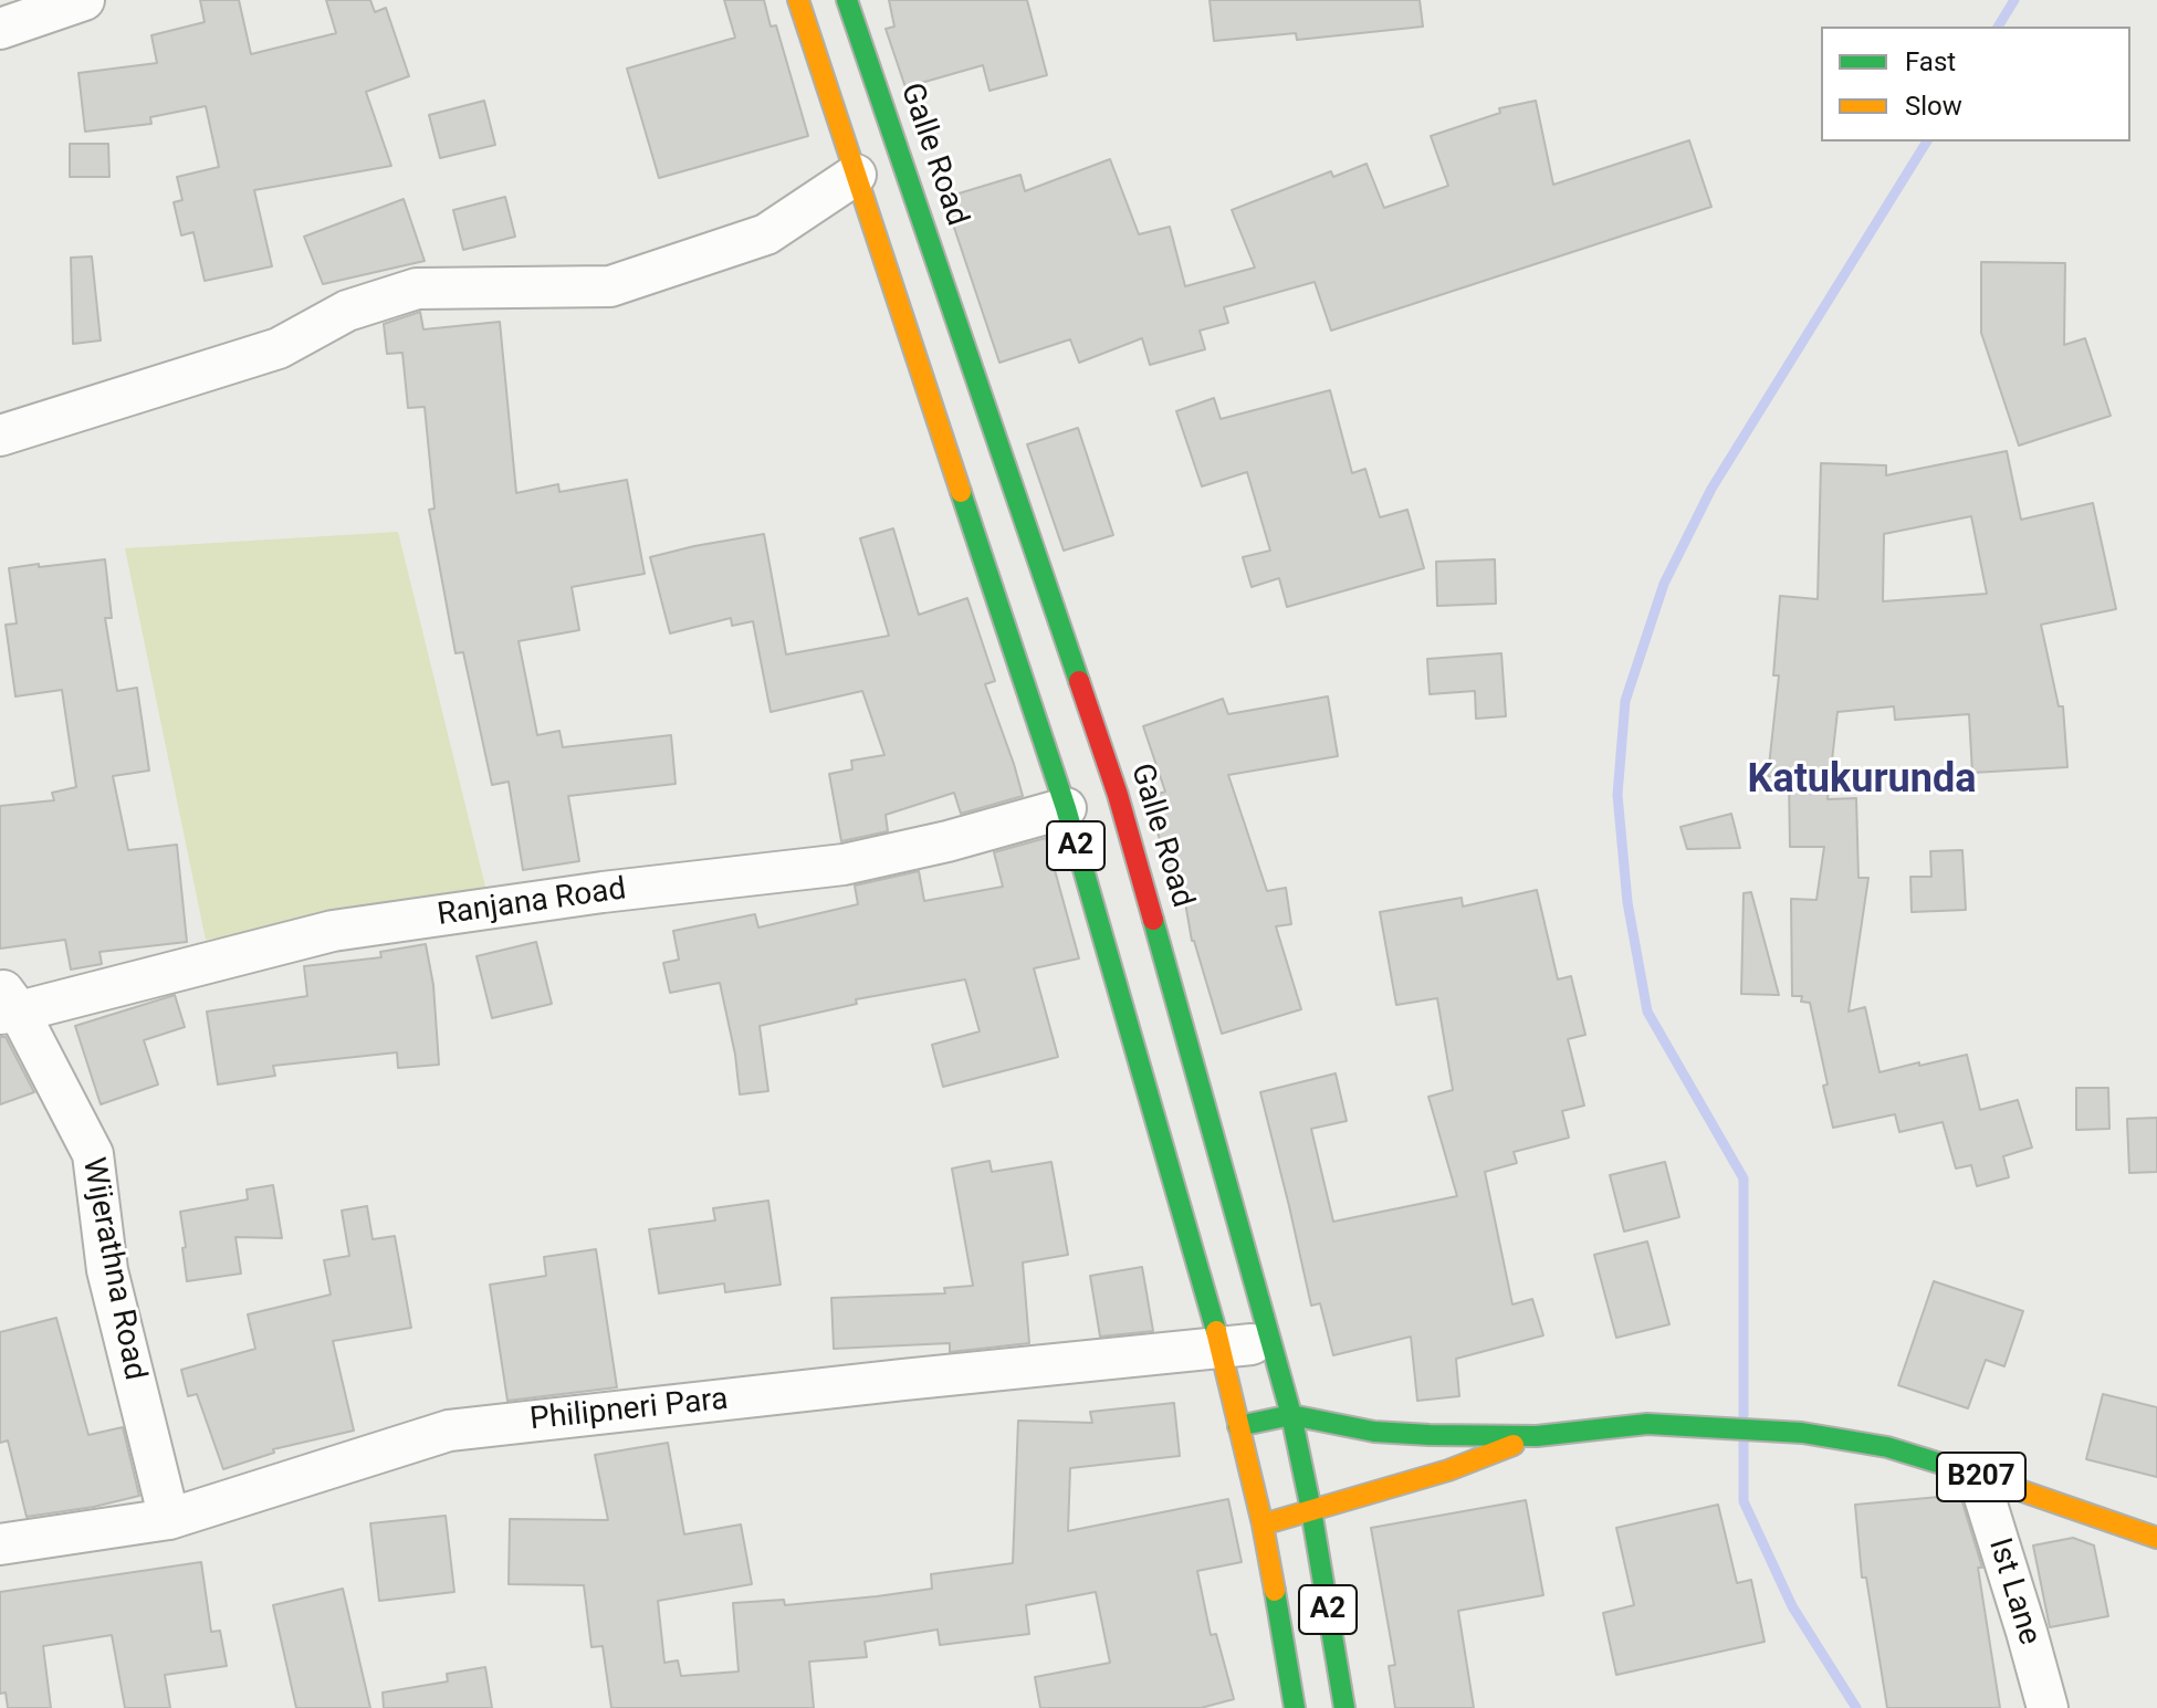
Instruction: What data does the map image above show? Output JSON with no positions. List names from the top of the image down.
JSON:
{
  "streets": {
    "main road": ["Galle Road", "A2", "B207"],
    "street": [
      "Ranjana Road",
      "Wijerathna Road",
      "Philipneri Para",
      "Ist Lane"
    ]
  },
  "crossings": [
    ["Galle Road", "Ranjana Road"],
    ["Galle Road", "Philipneri Para"],
    ["Galle Road", "B207"],
    ["Ranjana Road", "Wijerathna Road"],
    ["Wijerathna Road", "Philipneri Para"],
    ["B207", "Ist Lane"]
  ],
  "districts": ["Katukurunda"],
  "legend": ["Fast", "Slow"]
}
